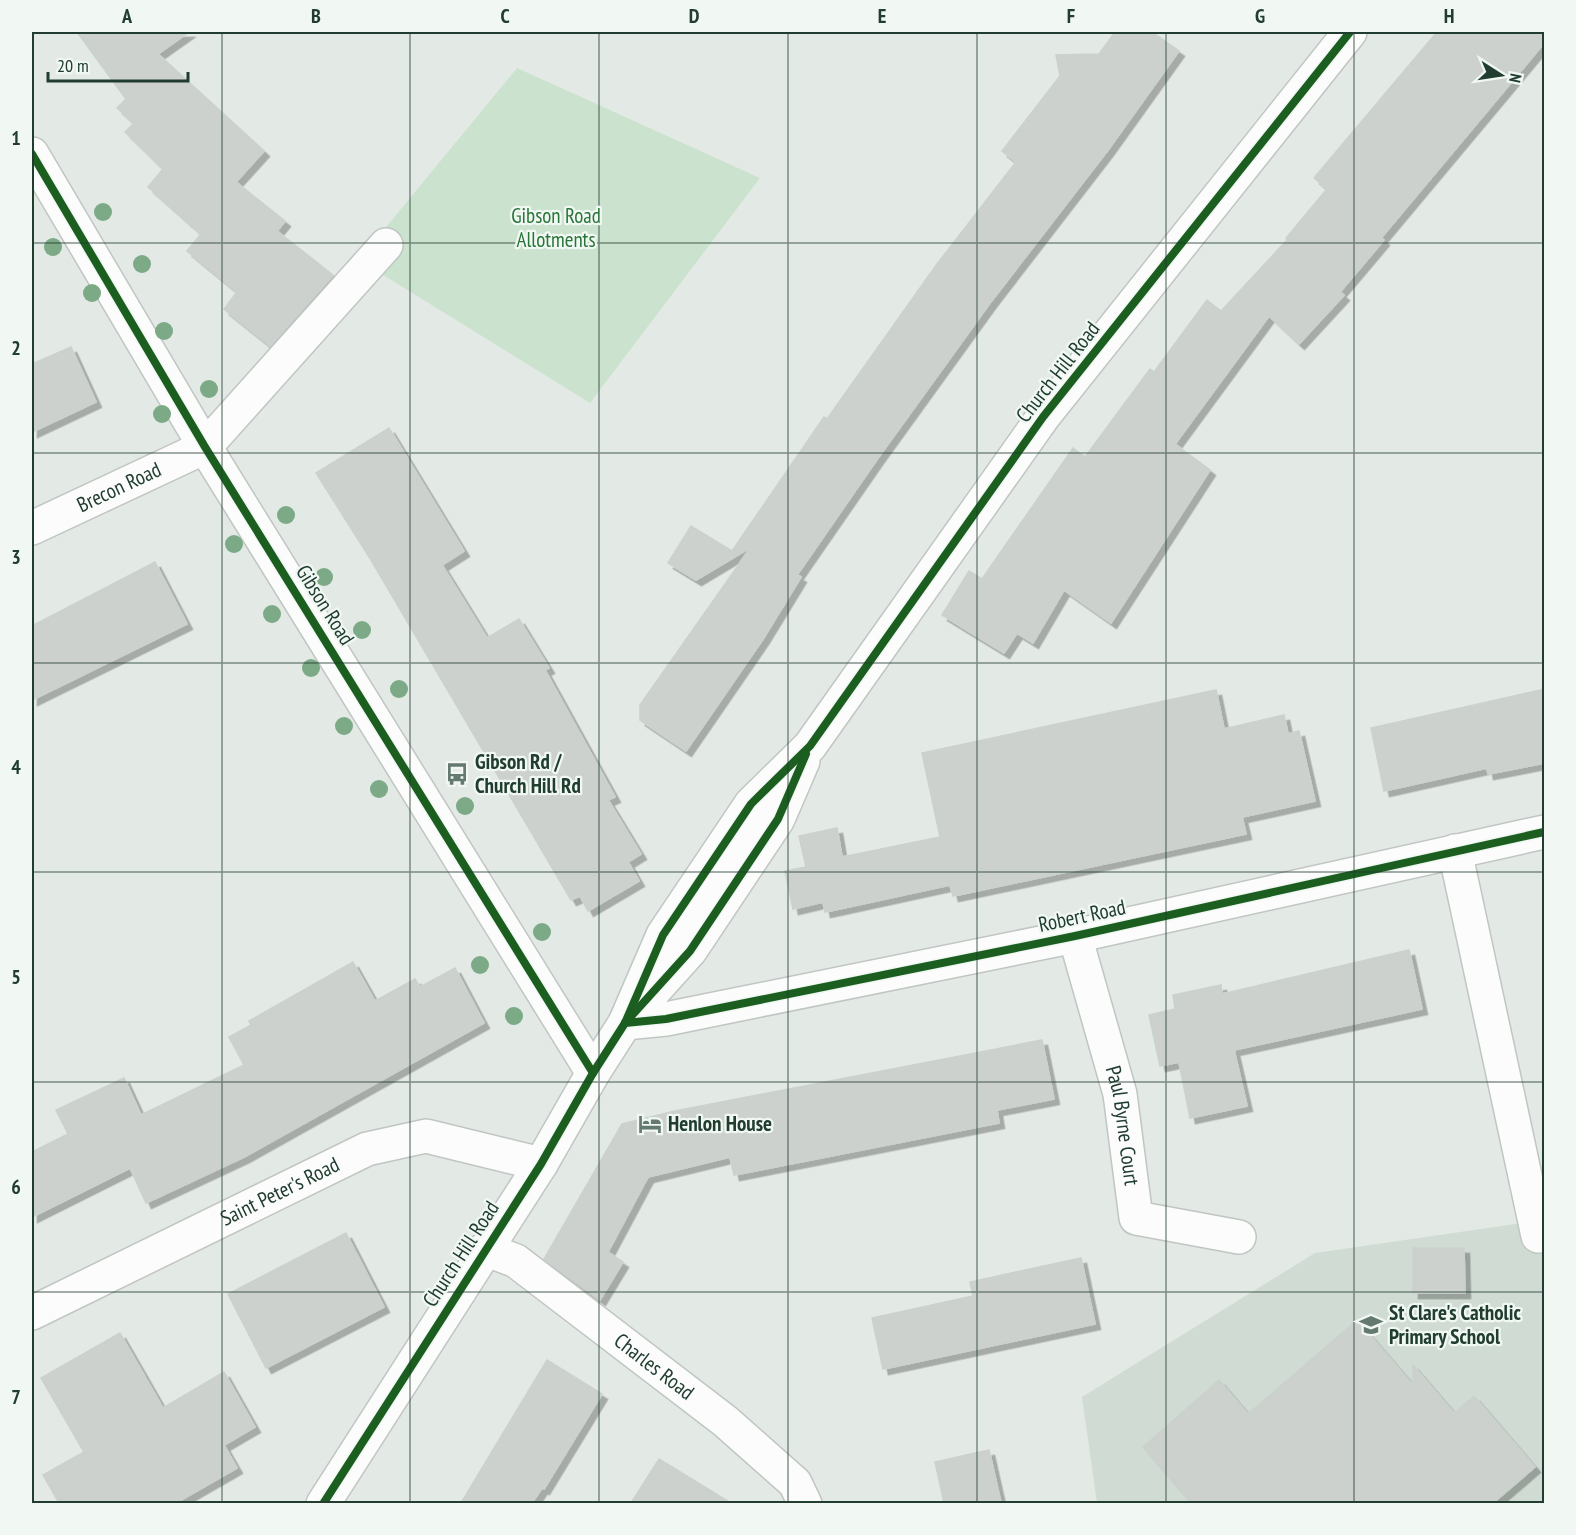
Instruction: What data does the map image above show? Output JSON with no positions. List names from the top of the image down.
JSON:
{
  "streets": {
    "street": [
      "Church Hill Road",
      "Brecon Road",
      "Gibson Road",
      "Robert Road",
      "Paul Byrne Court",
      "Saint Peter's Road",
      "Charles Road"
    ]
  },
  "crossings": [
    ["Church Hill Road", "Gibson Road"],
    ["Church Hill Road", "Robert Road"],
    ["Church Hill Road", "Saint Peter's Road"],
    ["Church Hill Road", "Charles Road"],
    ["Brecon Road", "Gibson Road"],
    ["Robert Road", "Paul Byrne Court"]
  ],
  "parks": ["Gibson Road Allotments"],
  "places": {
    "bus stop": ["Gibson Rd / Church Hill Rd"],
    "hotel": ["Henlon House"],
    "school or university": ["St Clare's Catholic Primary School"]
  },
  "scale_bar": "20 m",
  "north": "right",
  "grid": {
    "columns": [
      "A",
      "B",
      "C",
      "D",
      "E",
      "F",
      "G",
      "H"
    ],
    "rows": [
      "1",
      "2",
      "3",
      "4",
      "5",
      "6",
      "7"
    ]
  }
}
